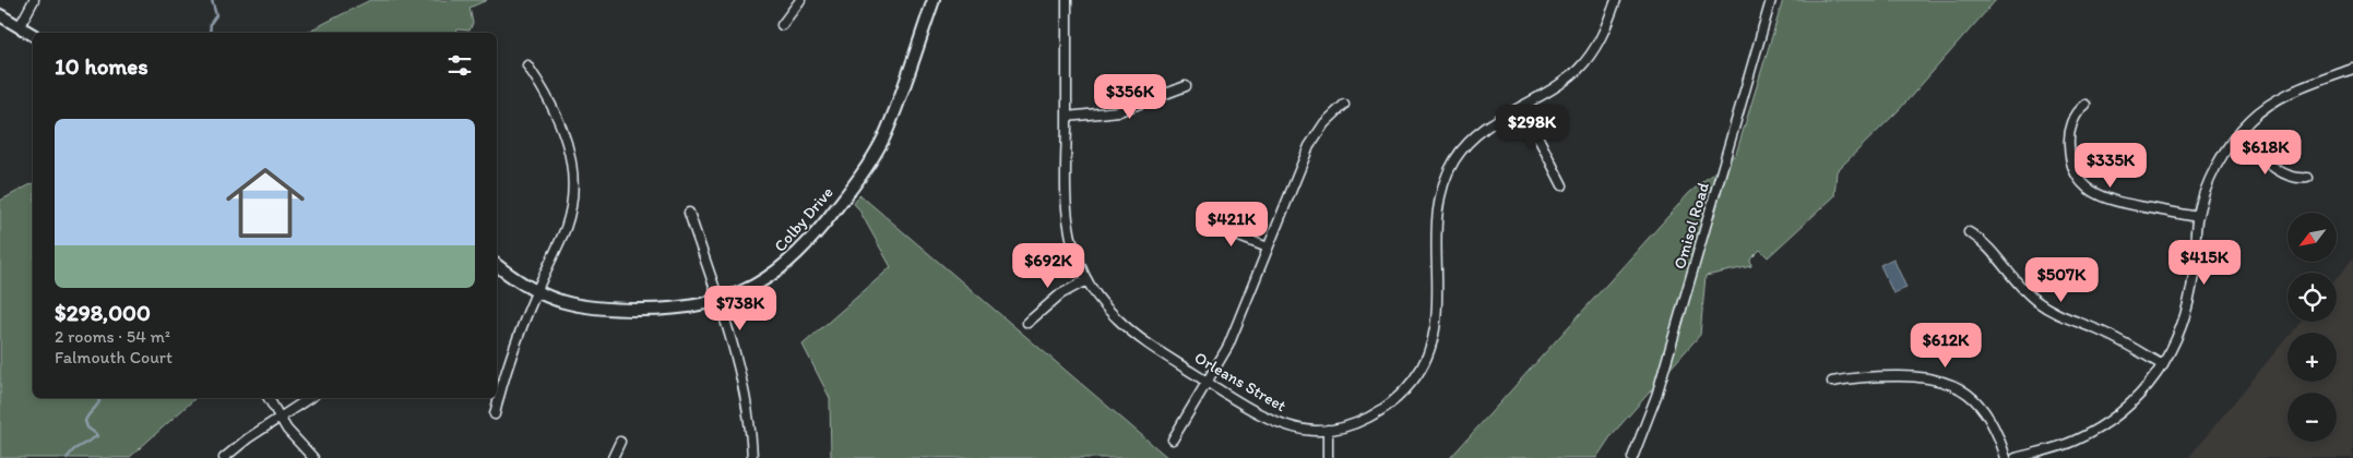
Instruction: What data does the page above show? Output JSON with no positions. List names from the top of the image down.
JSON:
{
  "streets": {
    "street": ["Colby Drive", "Omisol Road", "Orleans Street"]
  },
  "north": "bottom left",
  "page": {
    "heading": "10 homes",
    "price": [
      "$356K",
      "$298K",
      "$618K",
      "$335K",
      "$421K",
      "$415K",
      "$692K",
      "$507K",
      "$738K",
      "$612K"
    ],
    "list": [
      {
        "name": "$298,000",
        "note": "2 rooms · 54 m² · Falmouth Court"
      }
    ],
    "map_buttons": ["+", "−"]
  }
}
